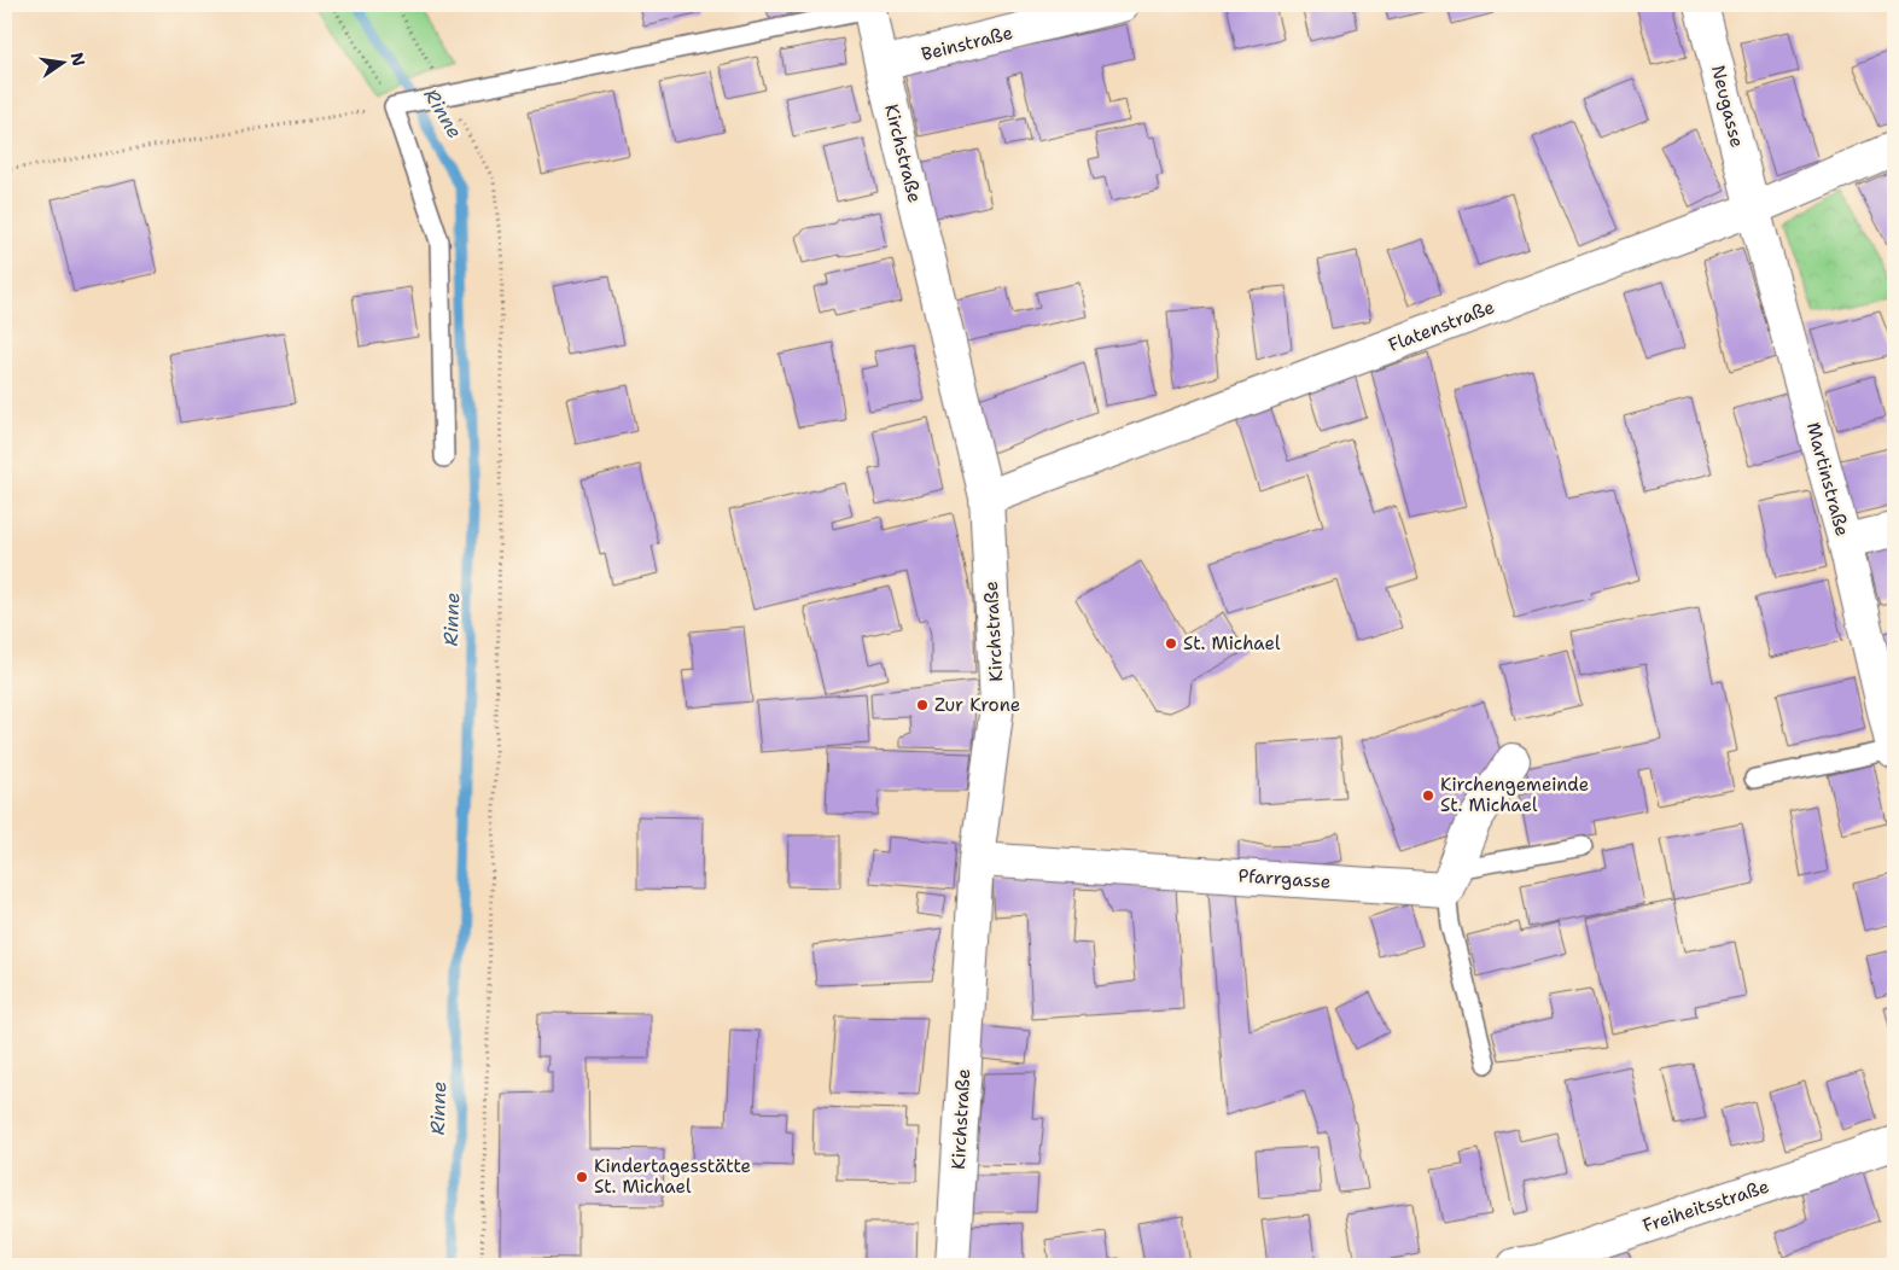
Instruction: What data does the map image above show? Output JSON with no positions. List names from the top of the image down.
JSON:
{
  "streets": {
    "street": [
      "Beinstraße",
      "Neugasse",
      "Kirchstraße",
      "Flatenstraße",
      "Martinstraße",
      "Pfarrgasse",
      "Freiheitsstraße"
    ]
  },
  "crossings": [
    ["Beinstraße", "Kirchstraße"],
    ["Neugasse", "Flatenstraße"],
    ["Neugasse", "Martinstraße"],
    ["Kirchstraße", "Flatenstraße"],
    ["Kirchstraße", "Pfarrgasse"],
    ["Flatenstraße", "Martinstraße"]
  ],
  "water": ["Rinne"],
  "places": [
    "St. Michael",
    "Zur Krone",
    "Kirchengemeinde St. Michael",
    "Kindertagesstätte St. Michael"
  ],
  "north": "right"
}
